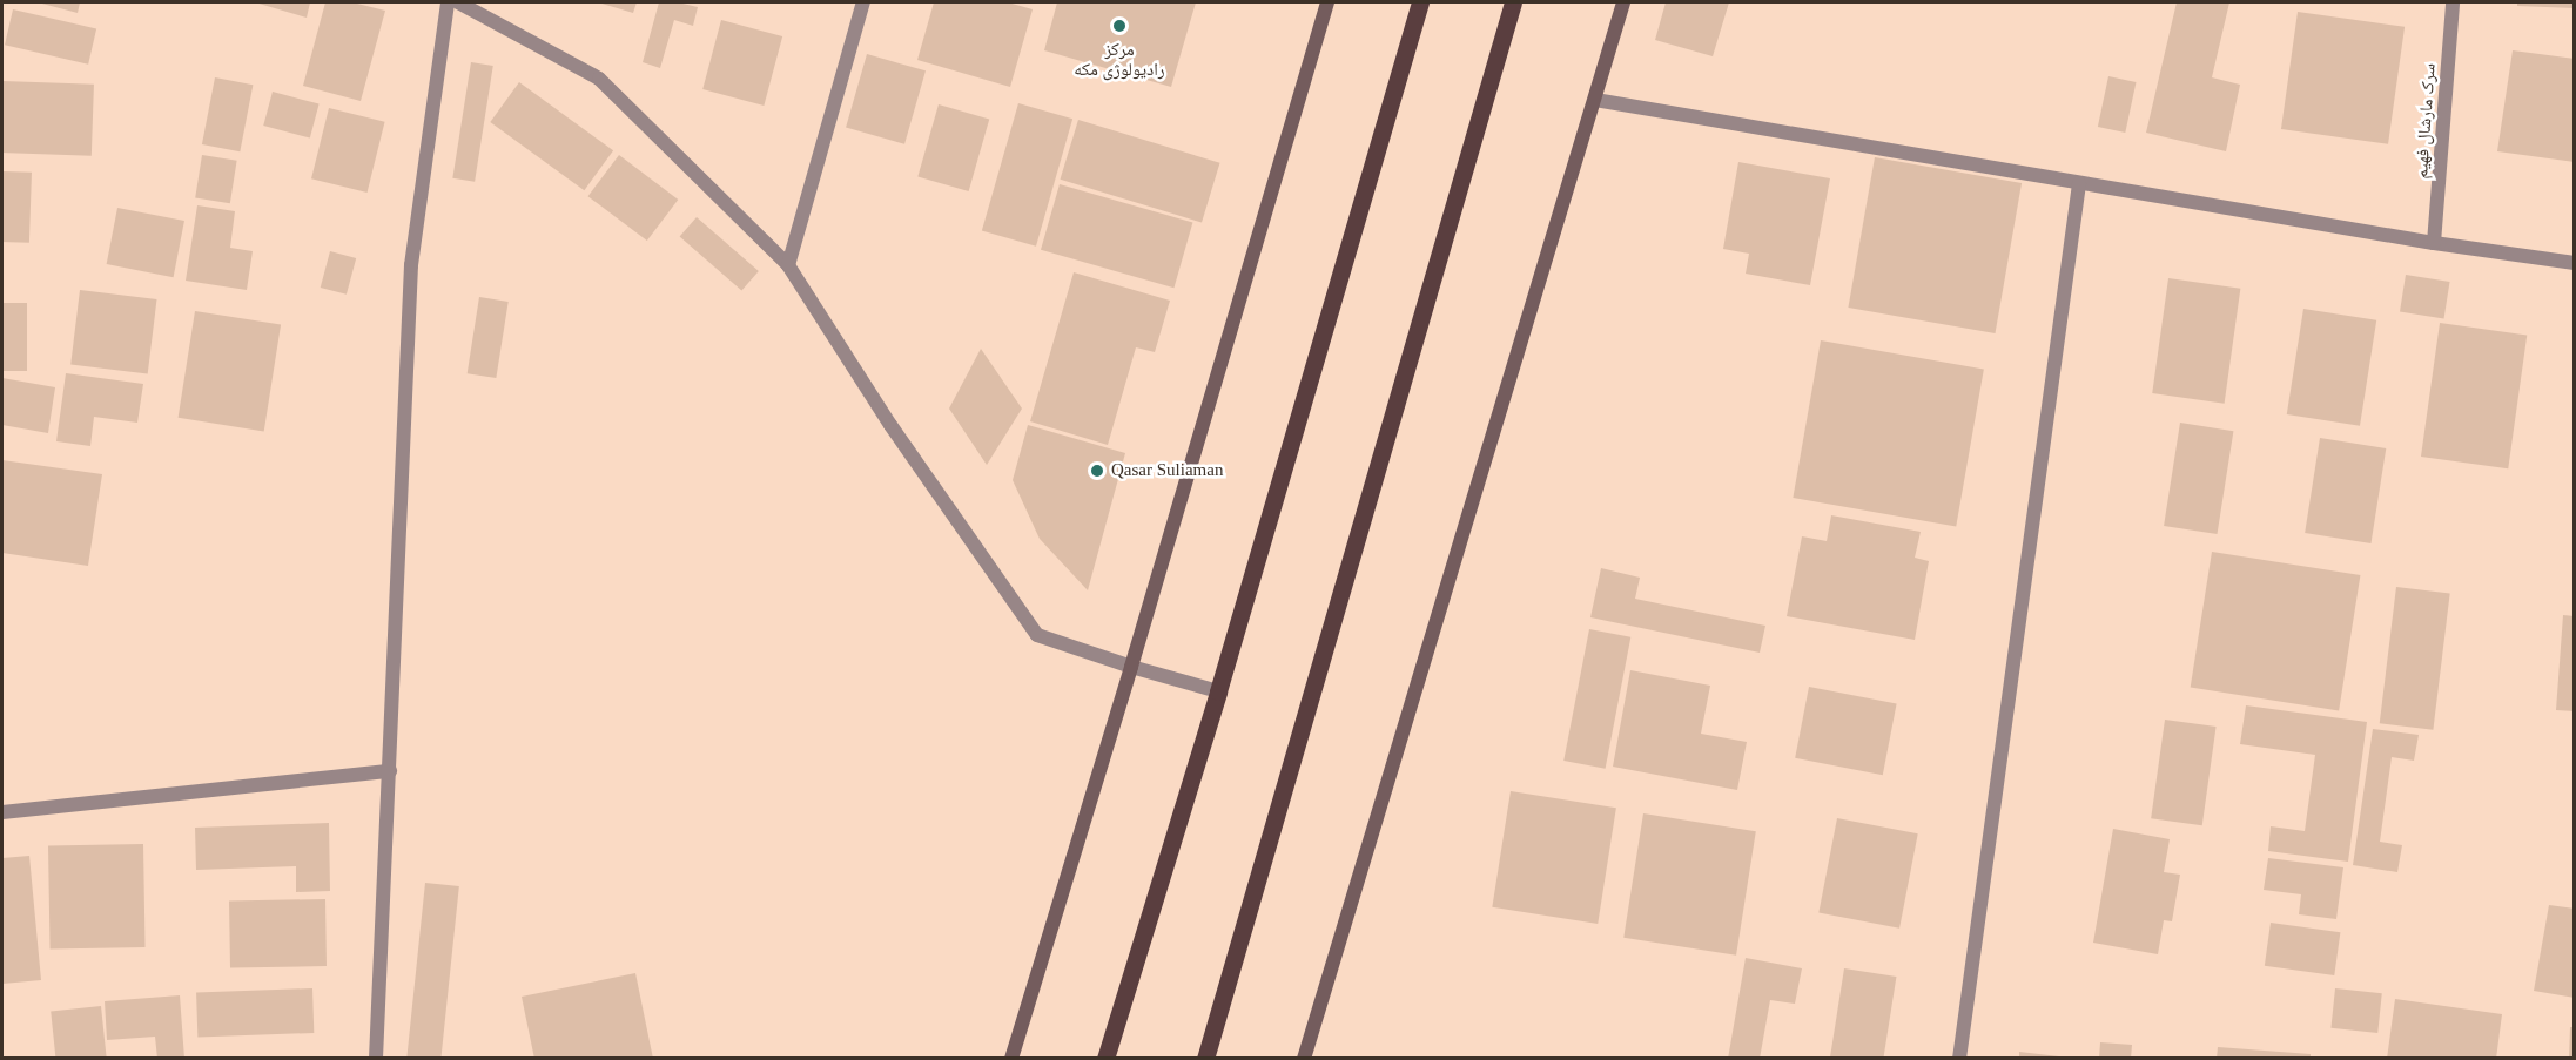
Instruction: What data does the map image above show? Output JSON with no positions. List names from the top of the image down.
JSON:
{
  "streets": {
    "street": ["سرک مارشال فهیم"]
  },
  "places": ["مرکز رادیولوژی مکه", "Qasar Suliaman"]
}
